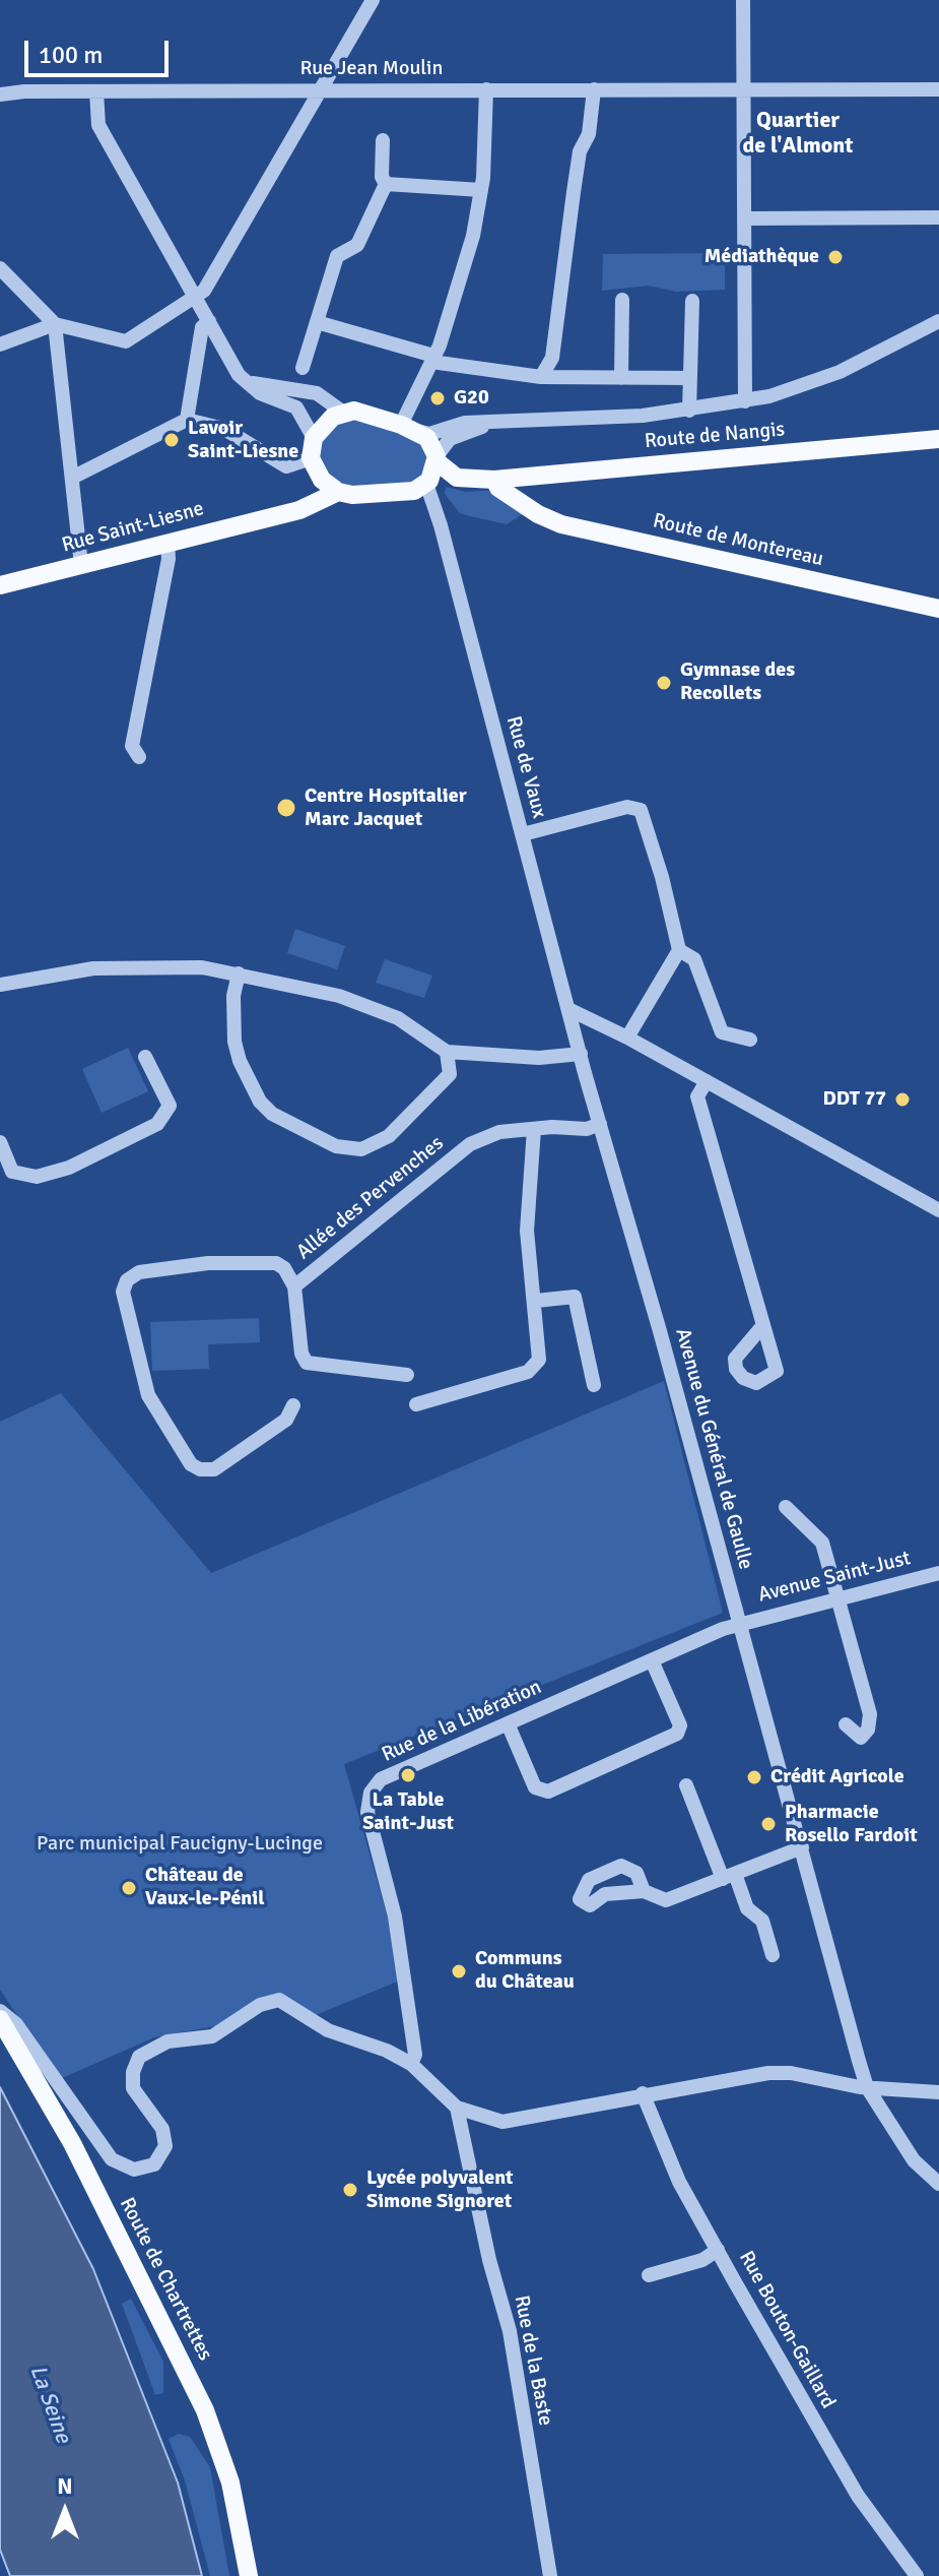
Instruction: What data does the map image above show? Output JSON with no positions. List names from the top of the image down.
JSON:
{
  "streets": {
    "main road": [
      "Route de Nangis",
      "Rue Saint-Liesne",
      "Route de Montereau",
      "Route de Chartrettes"
    ],
    "street": [
      "Rue Jean Moulin",
      "Rue de Vaux",
      "Allée des Pervenches",
      "Avenue du Général de Gaulle",
      "Avenue Saint-Just",
      "Rue de la Libération",
      "Rue Bouton-Gaillard",
      "Rue de la Baste"
    ]
  },
  "crossings": [
    ["Route de Nangis", "Rue Saint-Liesne"],
    ["Route de Nangis", "Route de Montereau"],
    ["Route de Nangis", "Rue de Vaux"],
    ["Rue Saint-Liesne", "Rue de Vaux"],
    ["Rue de Vaux", "Avenue du Général de Gaulle"],
    ["Allée des Pervenches", "Avenue du Général de Gaulle"],
    ["Avenue du Général de Gaulle", "Avenue Saint-Just"],
    ["Avenue du Général de Gaulle", "Rue de la Libération"],
    ["Avenue Saint-Just", "Rue de la Libération"]
  ],
  "districts": ["Quartier de l'Almont"],
  "water": ["La Seine"],
  "parks": ["Parc municipal Faucigny-Lucinge"],
  "places": [
    "Médiathèque",
    "G20",
    "Lavoir Saint-Liesne",
    "Gymnase des Recollets",
    "Centre Hospitalier Marc Jacquet",
    "DDT 77",
    "La Table Saint-Just",
    "Crédit Agricole",
    "Pharmacie Rosello Fardoit",
    "Château de Vaux-le-Pénil",
    "Communs du Château",
    "Lycée polyvalent Simone Signoret"
  ],
  "scale_bar": "100 m",
  "north": "top"
}
